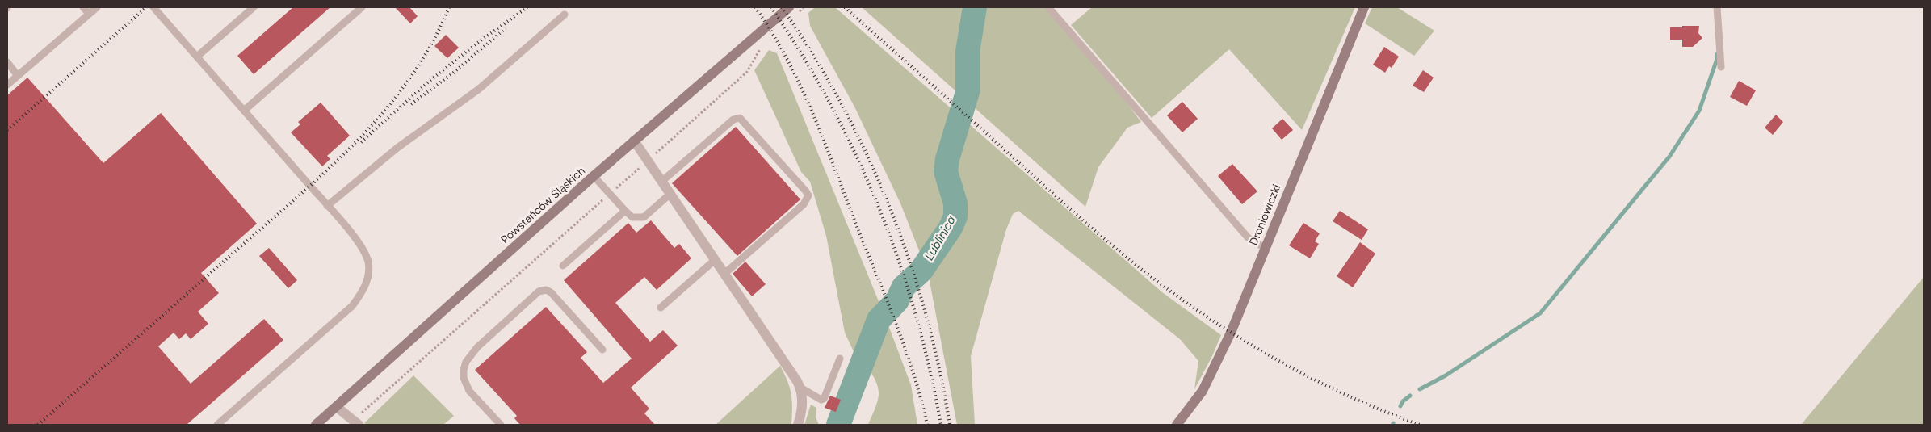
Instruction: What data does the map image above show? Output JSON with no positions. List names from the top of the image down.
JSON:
{
  "streets": {
    "main road": ["Powstańców Śląskich", "Droniowiczki"]
  },
  "water": ["Lublinica"]
}
